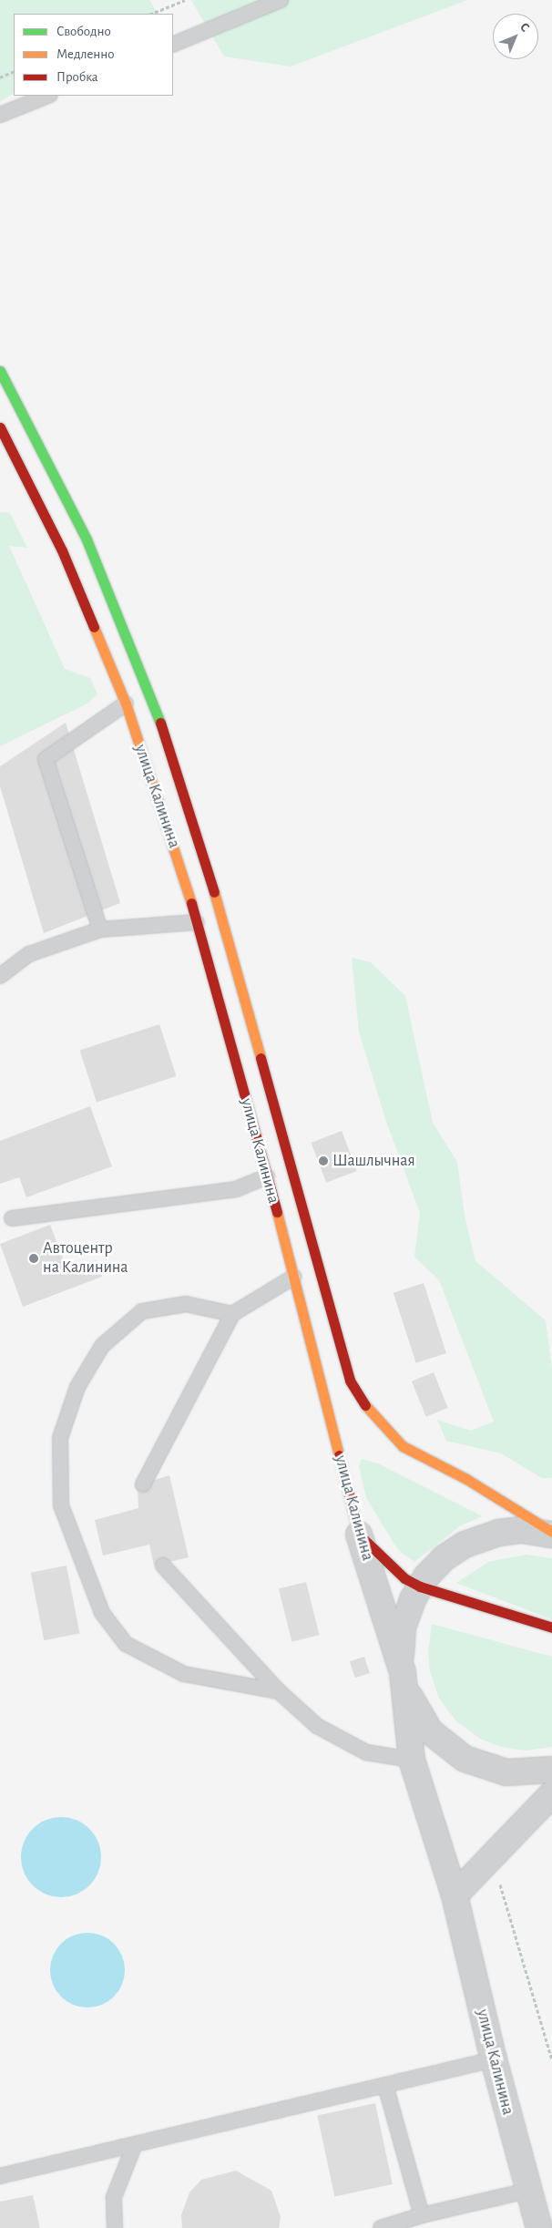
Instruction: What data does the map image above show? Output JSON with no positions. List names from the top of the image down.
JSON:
{
  "streets": {
    "highway": ["улица Калинина"]
  },
  "places": ["Шашлычная", "Автоцентр на Калинина"],
  "legend": ["Свободно", "Медленно", "Пробка"],
  "north": "top right"
}
